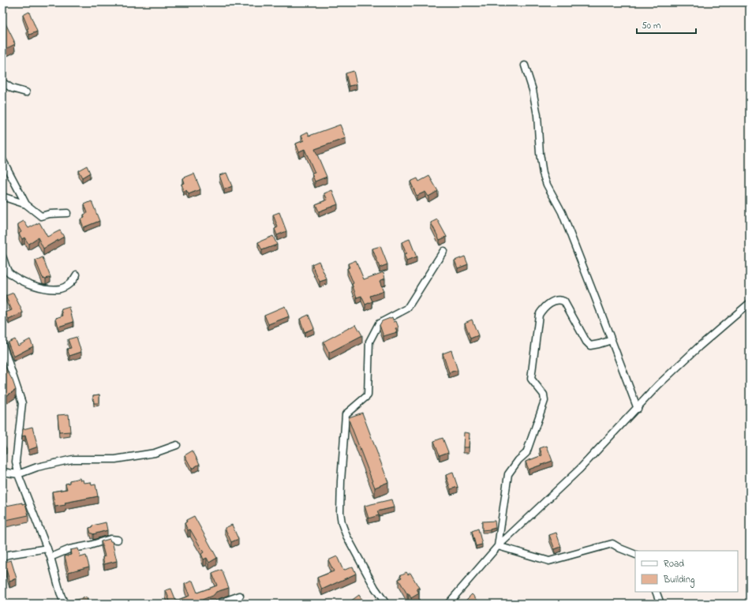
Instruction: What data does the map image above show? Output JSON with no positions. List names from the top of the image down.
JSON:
{
  "legend": ["Road", "Building"],
  "scale_bar": "50 m"
}
